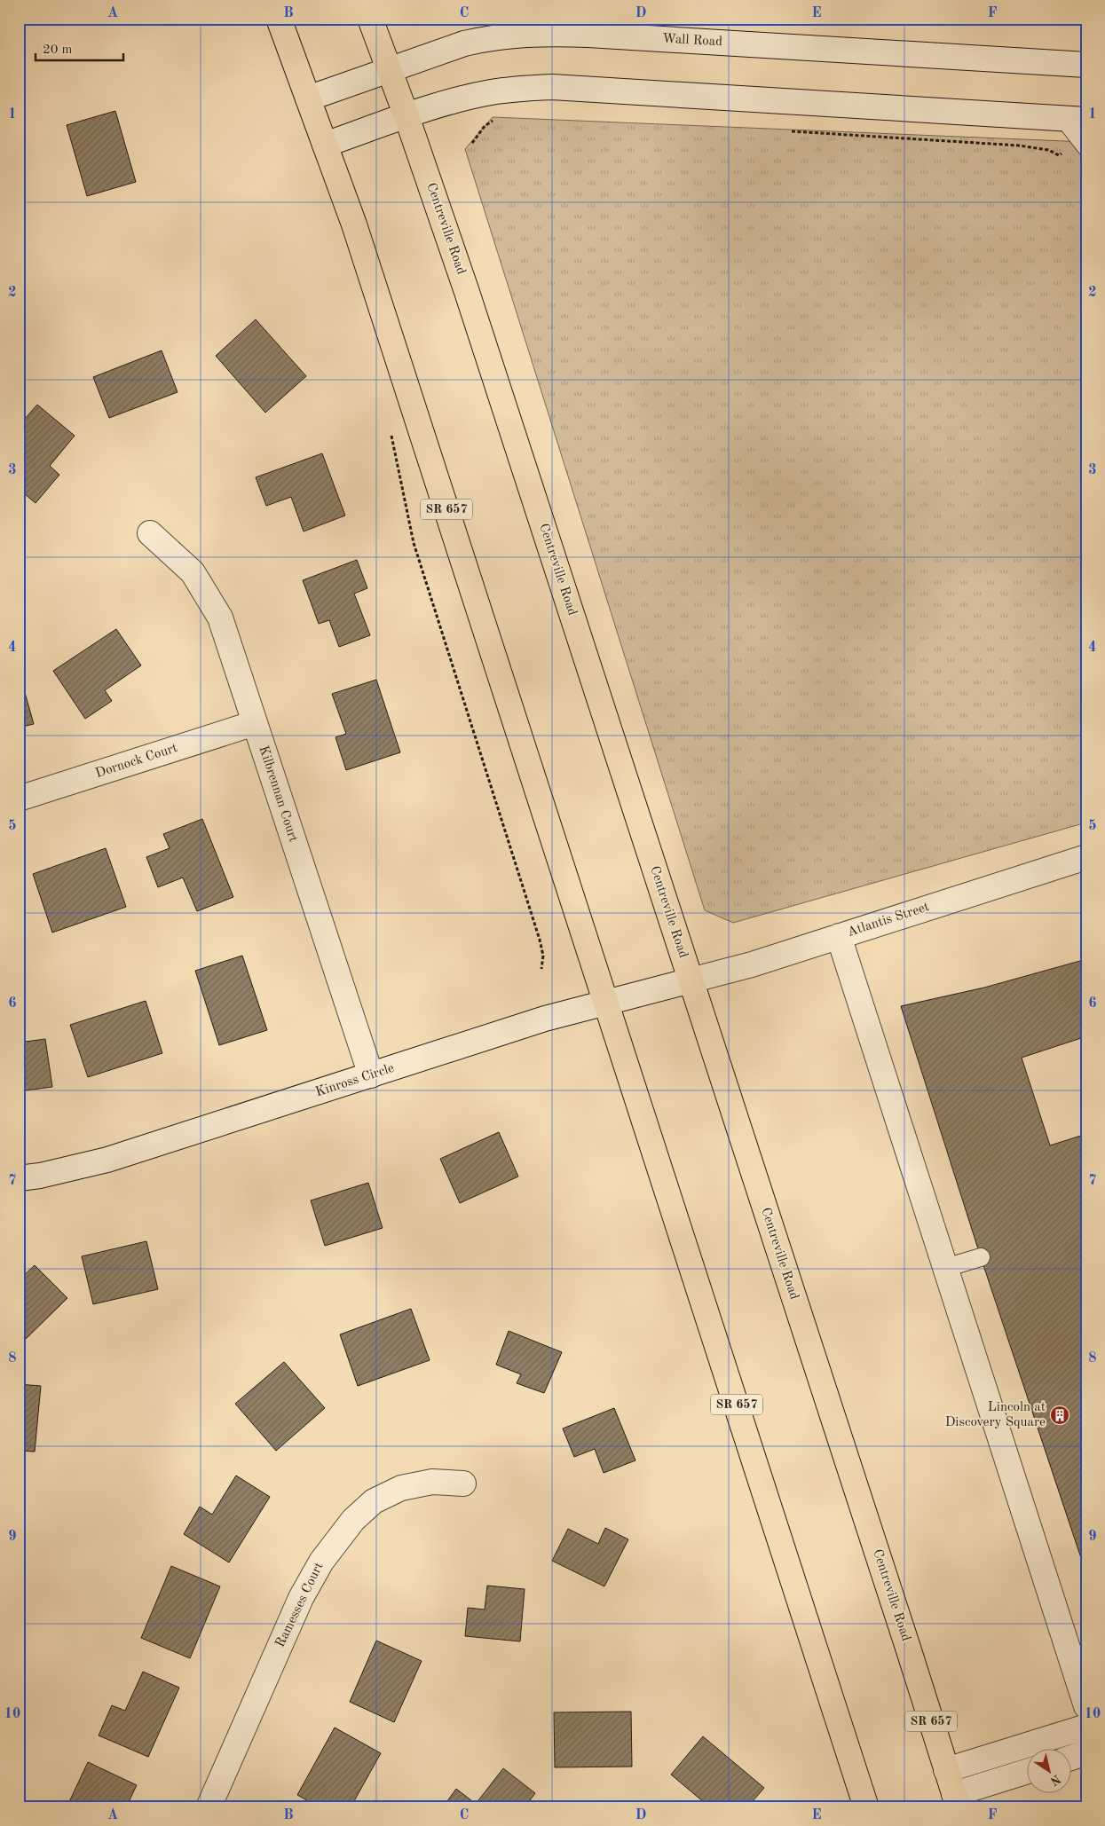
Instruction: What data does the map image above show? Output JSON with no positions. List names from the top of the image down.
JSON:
{
  "streets": {
    "main road": ["Centreville Road", "SR 657"],
    "street": [
      "Wall Road",
      "Dornock Court",
      "Kilbrennan Court",
      "Atlantis Street",
      "Kinross Circle",
      "Ramesses Court"
    ]
  },
  "crossings": [
    ["Wall Road", "Centreville Road"],
    ["Wall Road", "SR 657"],
    ["Centreville Road", "Atlantis Street"],
    ["Centreville Road", "Kinross Circle"],
    ["SR 657", "Kinross Circle"],
    ["Dornock Court", "Kilbrennan Court"],
    ["Kilbrennan Court", "Kinross Circle"],
    ["Atlantis Street", "Kinross Circle"]
  ],
  "places": {
    "building": ["Lincoln at Discovery Square"]
  },
  "scale_bar": "20 m",
  "north": "bottom right",
  "grid": {
    "columns": [
      "A",
      "B",
      "C",
      "D",
      "E",
      "F"
    ],
    "rows": [
      "1",
      "2",
      "3",
      "4",
      "5",
      "6",
      "7",
      "8",
      "9",
      "10"
    ]
  }
}
